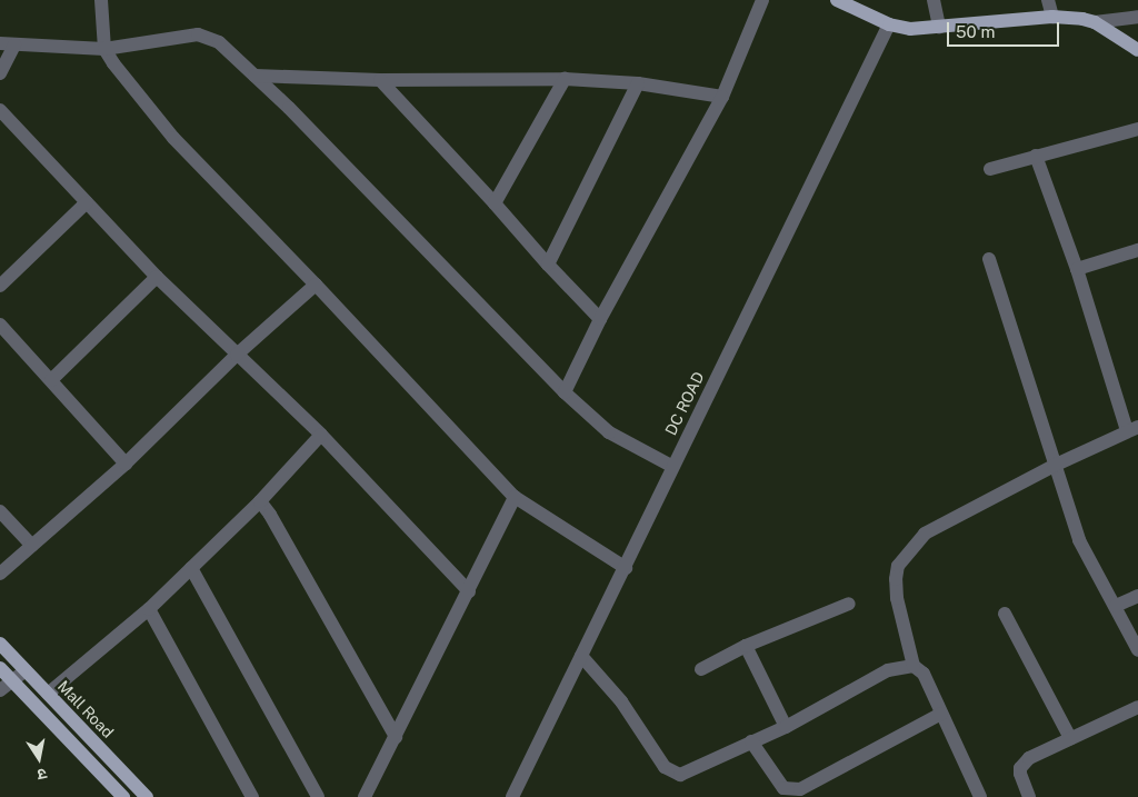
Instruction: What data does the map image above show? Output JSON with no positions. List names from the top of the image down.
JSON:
{
  "streets": {
    "main road": ["Mall Road"],
    "street": ["DC ROAD"]
  },
  "scale_bar": "50 m",
  "north": "bottom"
}
